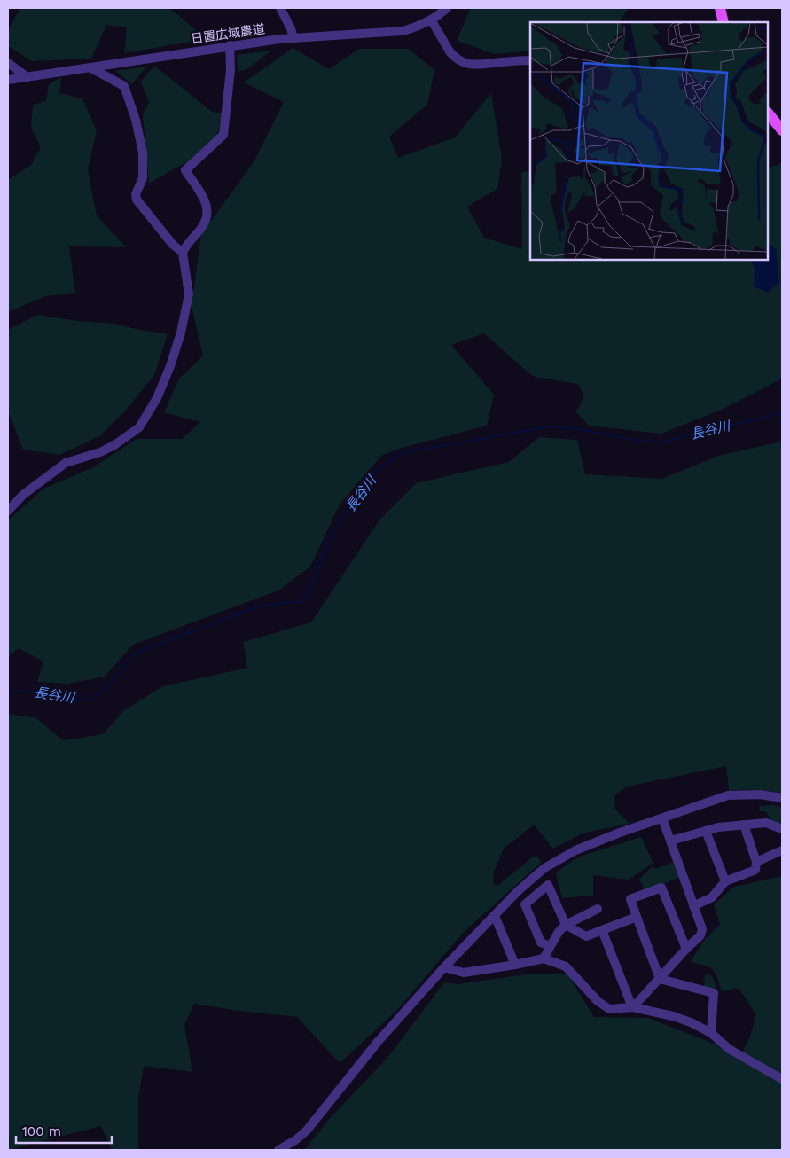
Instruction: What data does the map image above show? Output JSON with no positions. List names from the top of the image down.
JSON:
{
  "streets": {
    "street": ["日置広域農道"]
  },
  "water": ["長谷川"],
  "scale_bar": "100 m"
}
